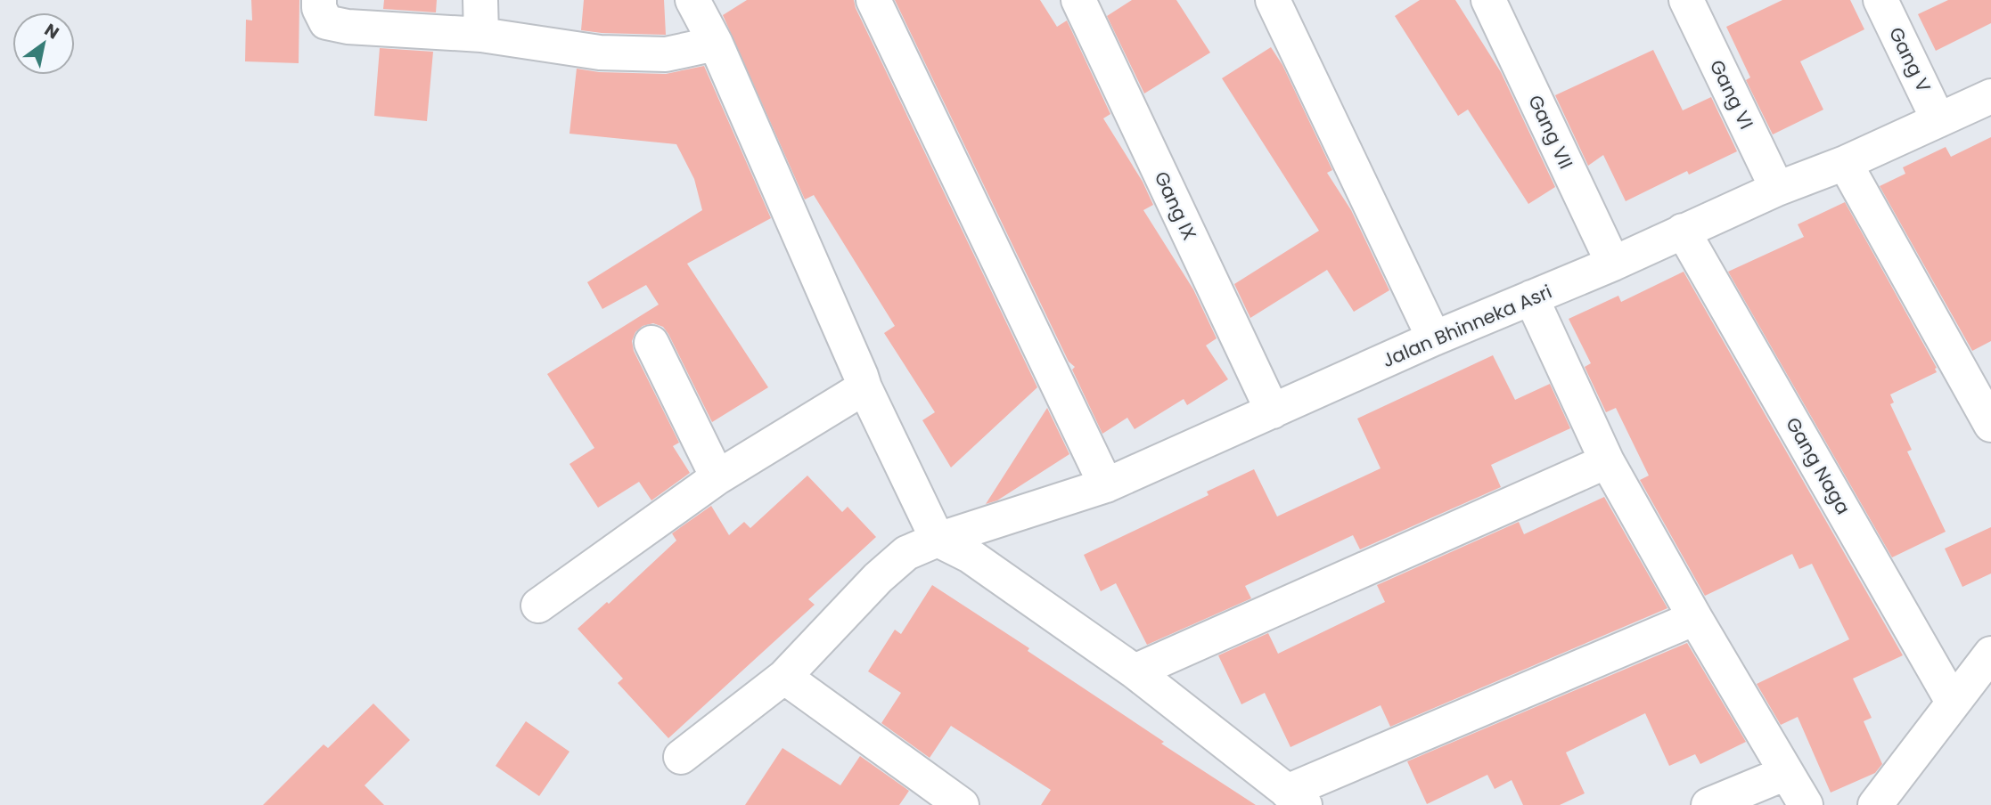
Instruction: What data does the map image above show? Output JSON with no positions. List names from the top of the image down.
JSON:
{
  "streets": {
    "street": [
      "Gang V",
      "Gang VI",
      "Gang VII",
      "Gang IX",
      "Jalan Bhinneka Asri",
      "Gang Naga"
    ]
  },
  "crossings": [
    ["Gang V", "Jalan Bhinneka Asri"],
    ["Gang VI", "Jalan Bhinneka Asri"],
    ["Gang VII", "Jalan Bhinneka Asri"],
    ["Gang IX", "Jalan Bhinneka Asri"],
    ["Jalan Bhinneka Asri", "Gang Naga"]
  ],
  "north": "top right"
}
